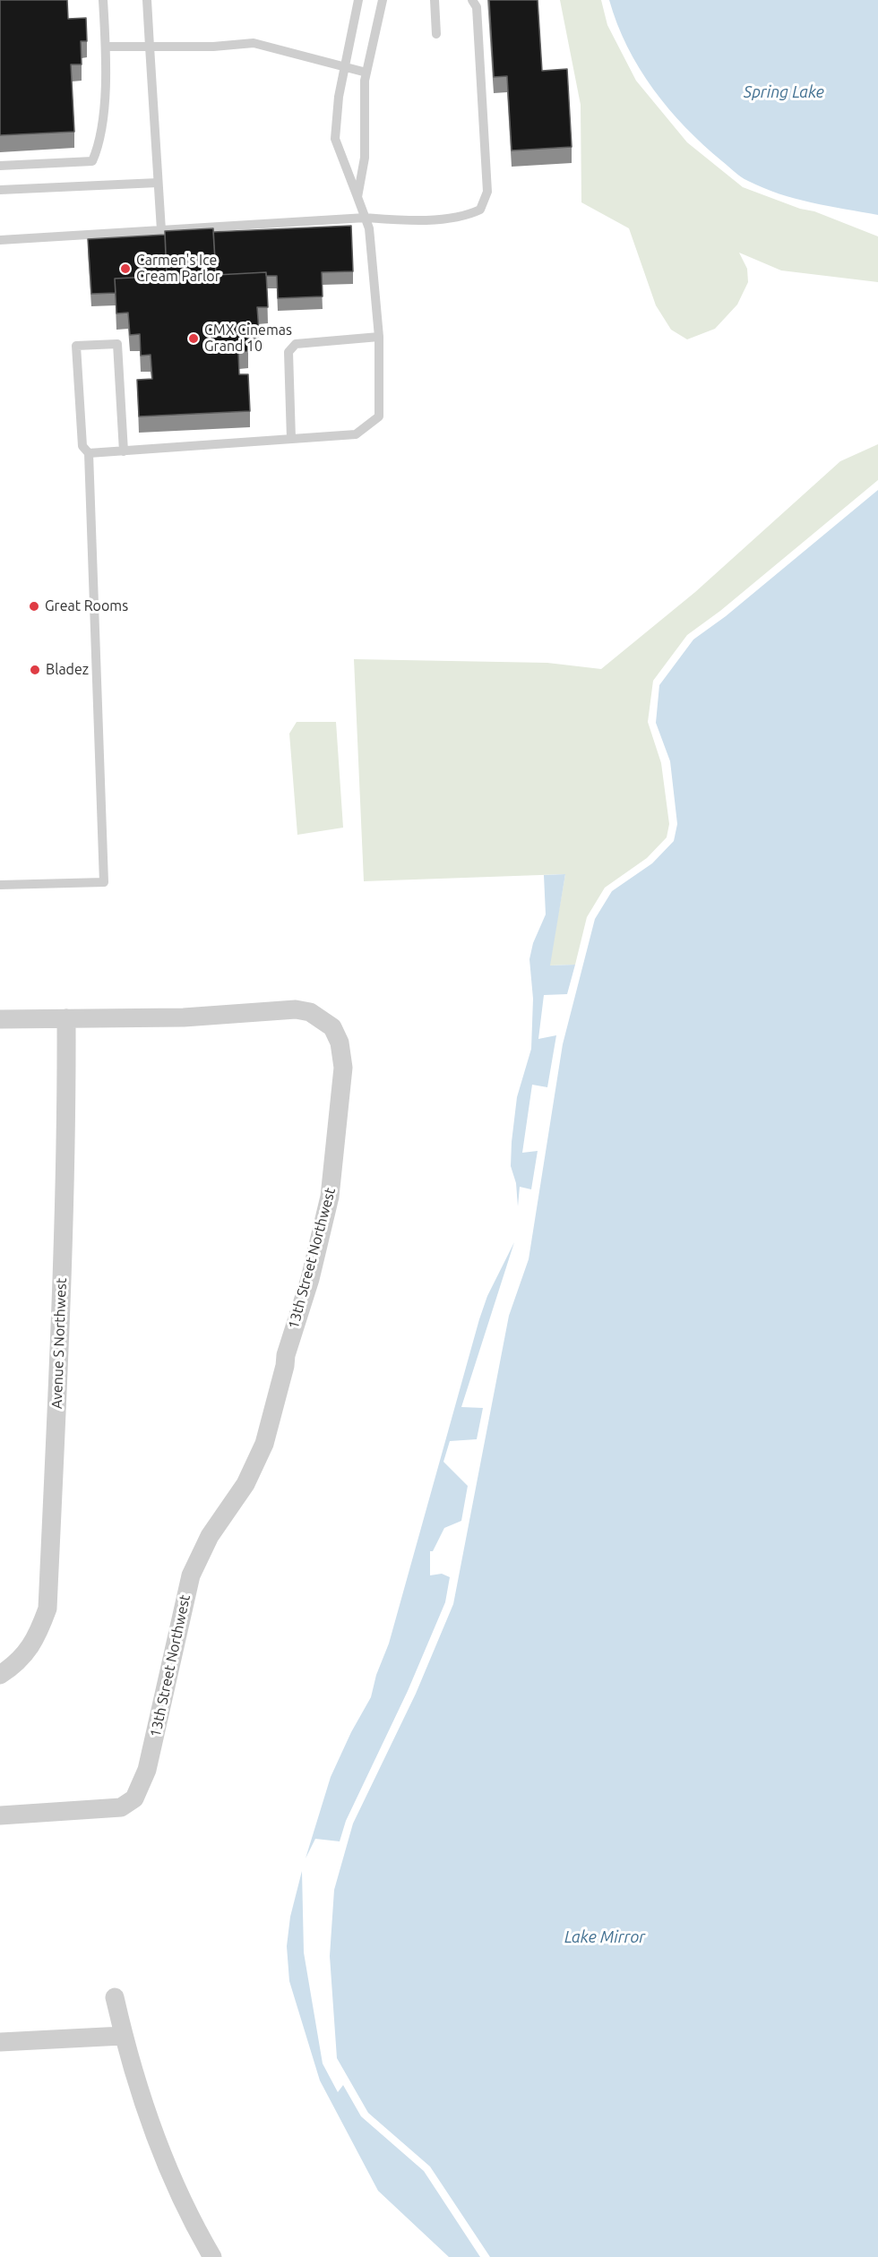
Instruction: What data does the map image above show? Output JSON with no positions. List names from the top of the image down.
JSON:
{
  "streets": {
    "street": ["13th Street Northwest", "Avenue S Northwest"]
  },
  "crossings": [
    ["13th Street Northwest", "Avenue S Northwest"]
  ],
  "water": ["Spring Lake", "Lake Mirror"],
  "places": [
    "Carmen's Ice Cream Parlor",
    "CMX Cinemas Grand 10",
    "Great Rooms",
    "Bladez"
  ]
}
